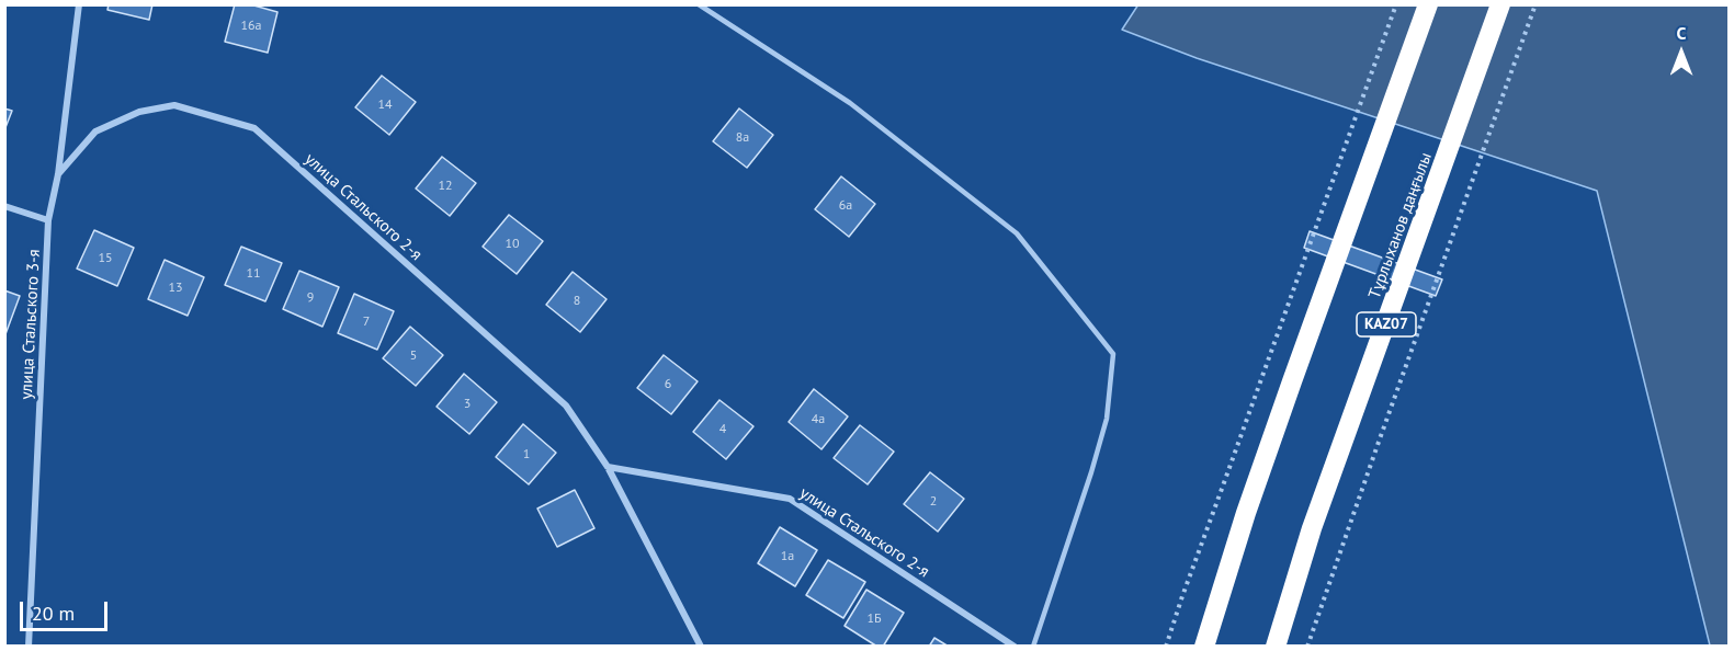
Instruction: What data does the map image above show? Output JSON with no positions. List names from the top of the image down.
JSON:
{
  "streets": {
    "highway": ["Тұрлыханов даңғылы", "KAZ07"],
    "street": ["улица Стальского 2-я", "улица Стальского 3-я"]
  },
  "crossings": [
    ["улица Стальского 2-я", "улица Стальского 3-я"]
  ],
  "house_numbers": [
    "16а",
    "14",
    "8а",
    "12",
    "6а",
    "10",
    "15",
    "11",
    "13",
    "9",
    "8",
    "7",
    "5",
    "6",
    "3",
    "4а",
    "4",
    "1",
    "2",
    "1а",
    "1Б"
  ],
  "scale_bar": "20 m",
  "north": "top"
}
